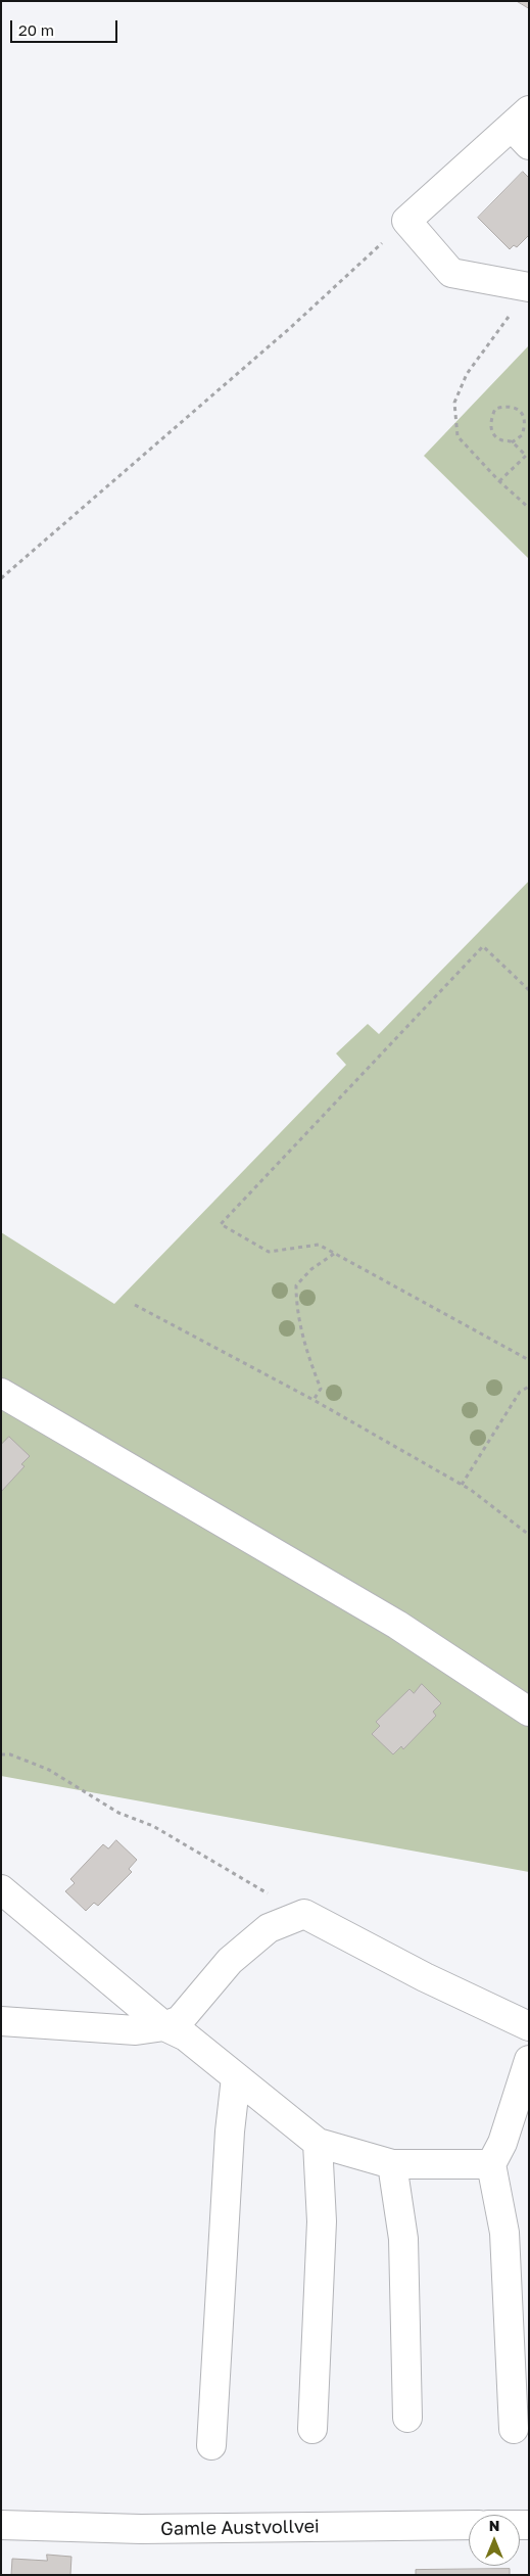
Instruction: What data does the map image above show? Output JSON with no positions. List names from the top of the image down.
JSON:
{
  "streets": {
    "street": ["Gamle Austvollvei"]
  },
  "scale_bar": "20 m",
  "north": "top"
}
